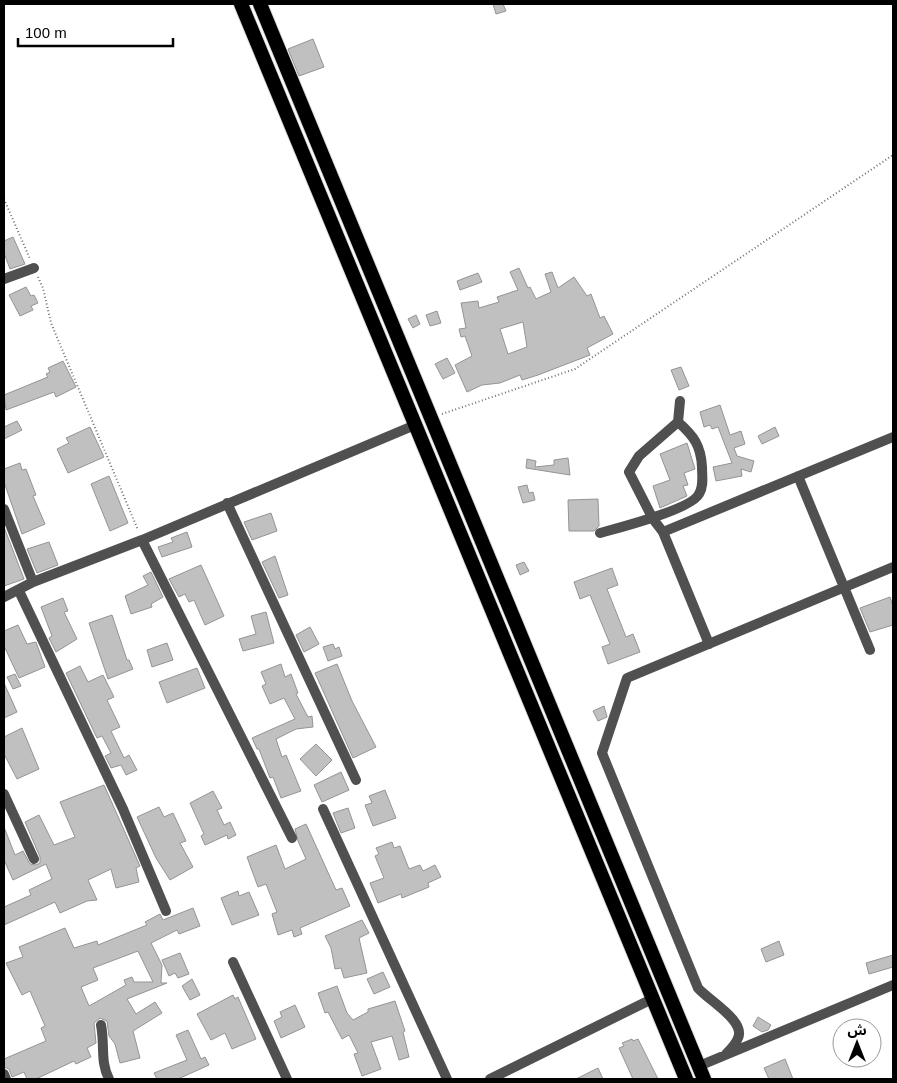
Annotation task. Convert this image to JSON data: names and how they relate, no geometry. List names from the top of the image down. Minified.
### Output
{"scale_bar":"100 m","north":"top"}
